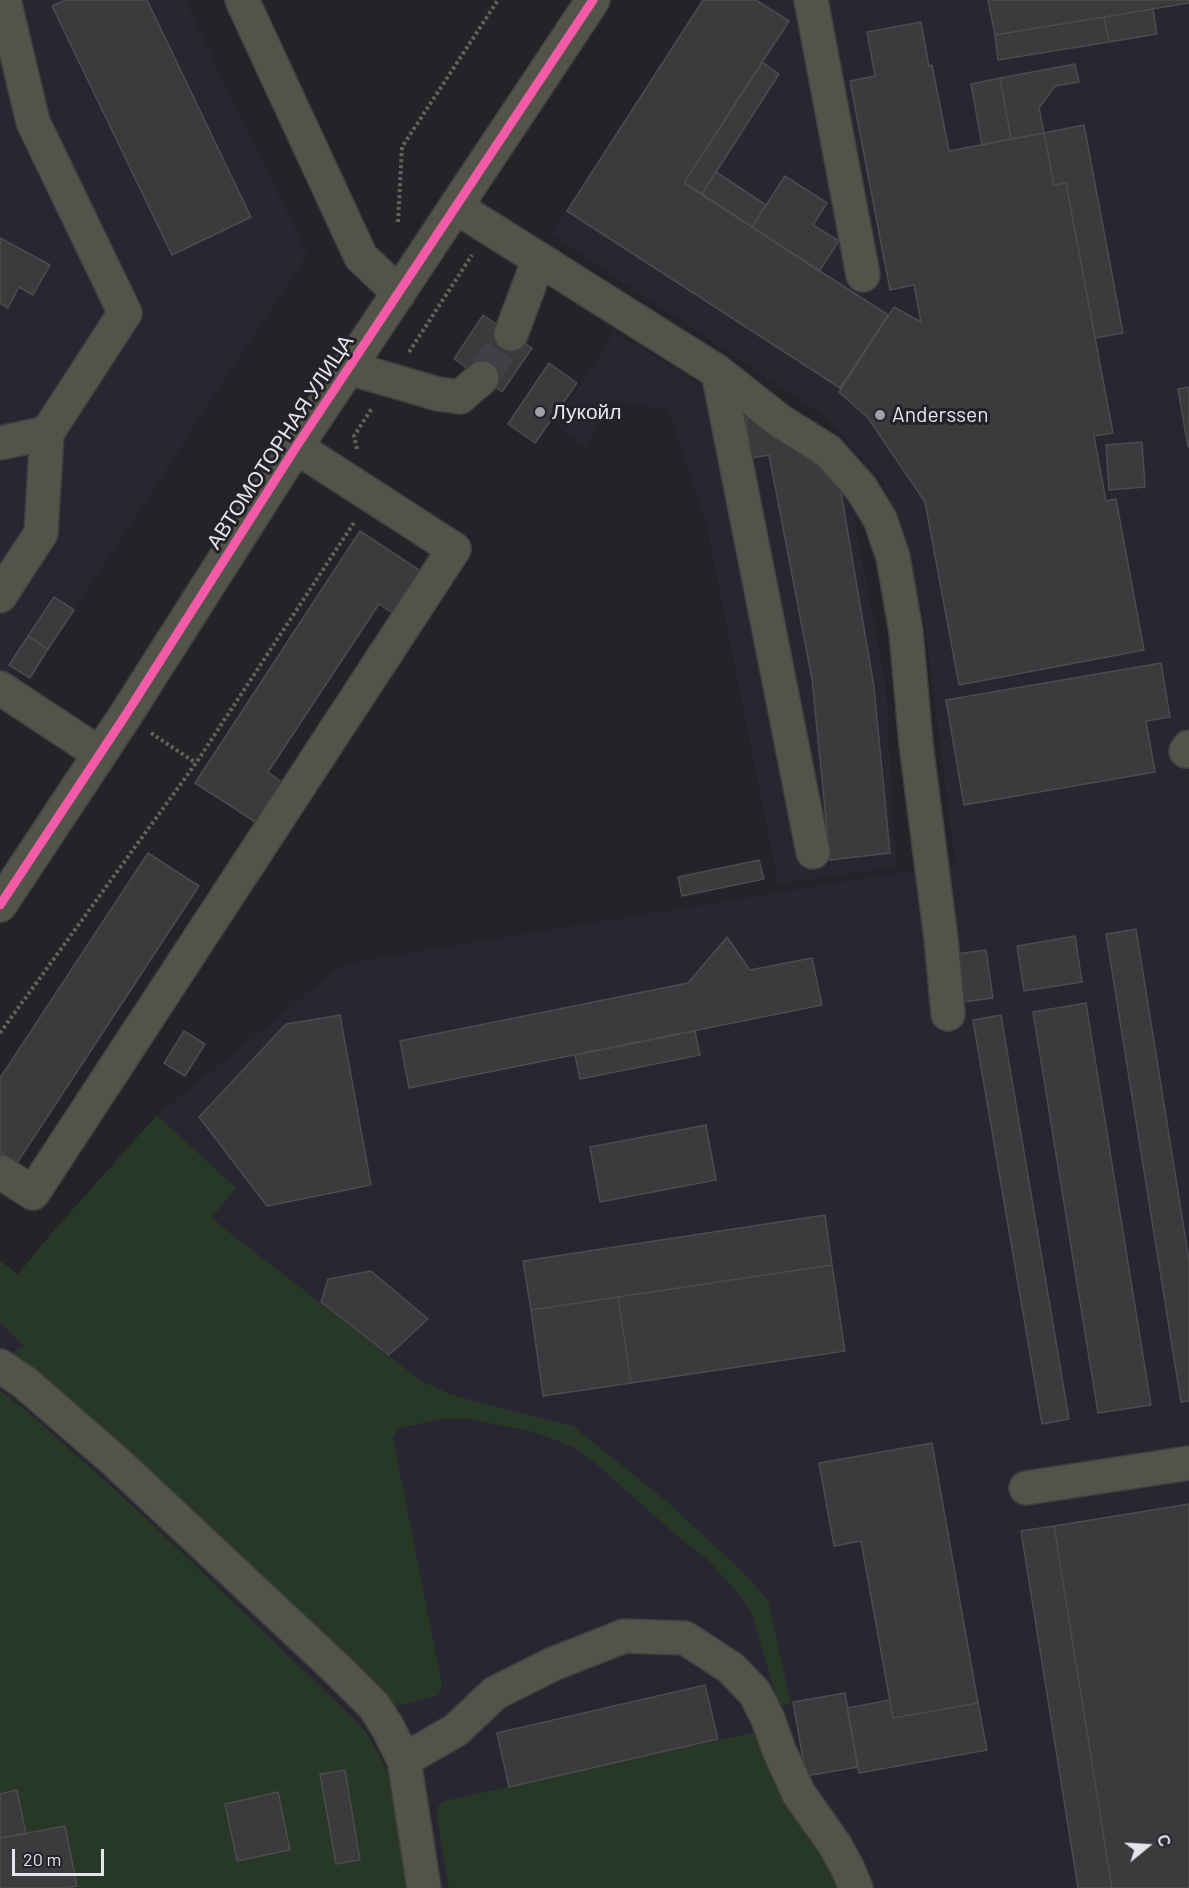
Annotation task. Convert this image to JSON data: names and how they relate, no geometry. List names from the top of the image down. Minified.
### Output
{"streets":{"street":["АВТОМОТОРНАЯ УЛИЦА"]},"places":["Лукойл","Anderssen"],"scale_bar":"20 m","north":"right"}
